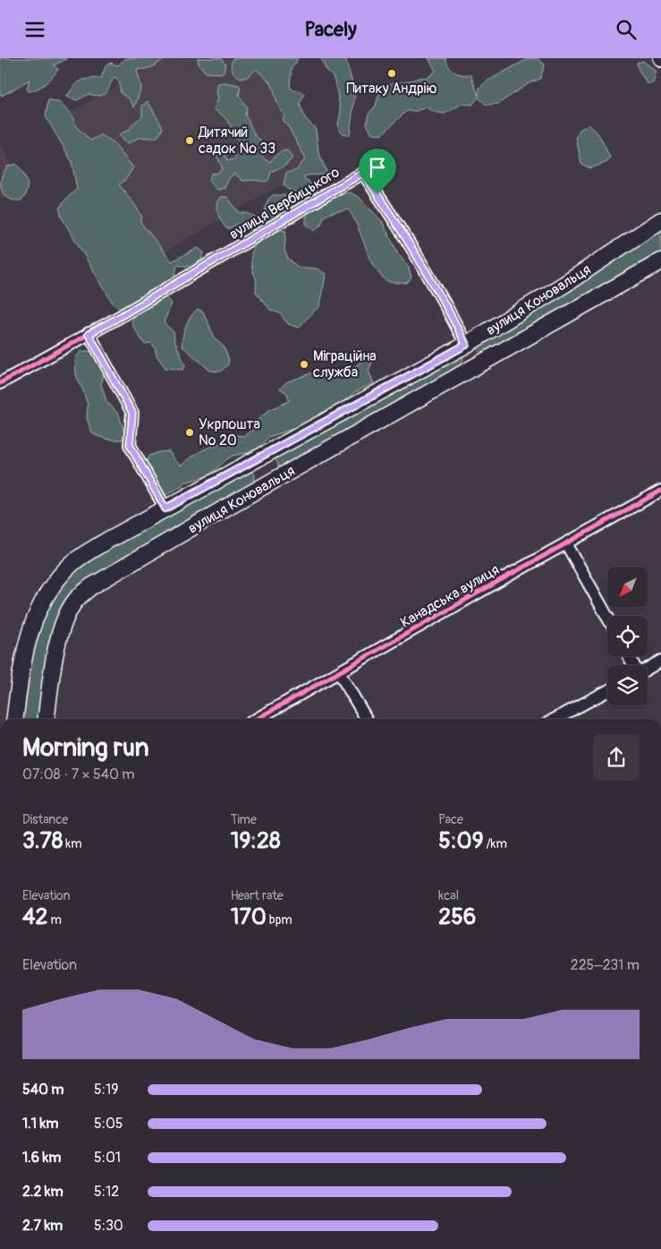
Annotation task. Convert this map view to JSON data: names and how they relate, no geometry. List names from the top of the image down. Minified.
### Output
{"streets":{"main road":["вулиця Коновальця"],"street":["вулиця Вербицького","Канадська вулиця"]},"crossings":[["вулиця Вербицького","вулиця Коновальця"]],"places":["Питаку Андрію","Дитячий садок № 33","Міграційна служба","Укрпошта № 20"],"north":"bottom left","page":{"header":"Pacely","heading":["Morning run","07:08 · 7 × 540 m"],"stats":[["Distance","3.78 km"],["Time","19:28"],["Pace","5:09 /km"],["Elevation","42 m"],["Heart rate","170 bpm"],["kcal","256"]],"chart":["Elevation","225–231 m"],"list":[{"name":"540 m","note":"5:19"},{"name":"1.1 km","note":"5:05"},{"name":"1.6 km","note":"5:01"},{"name":"2.2 km","note":"5:12"},{"name":"2.7 km","note":"5:30"}]}}
